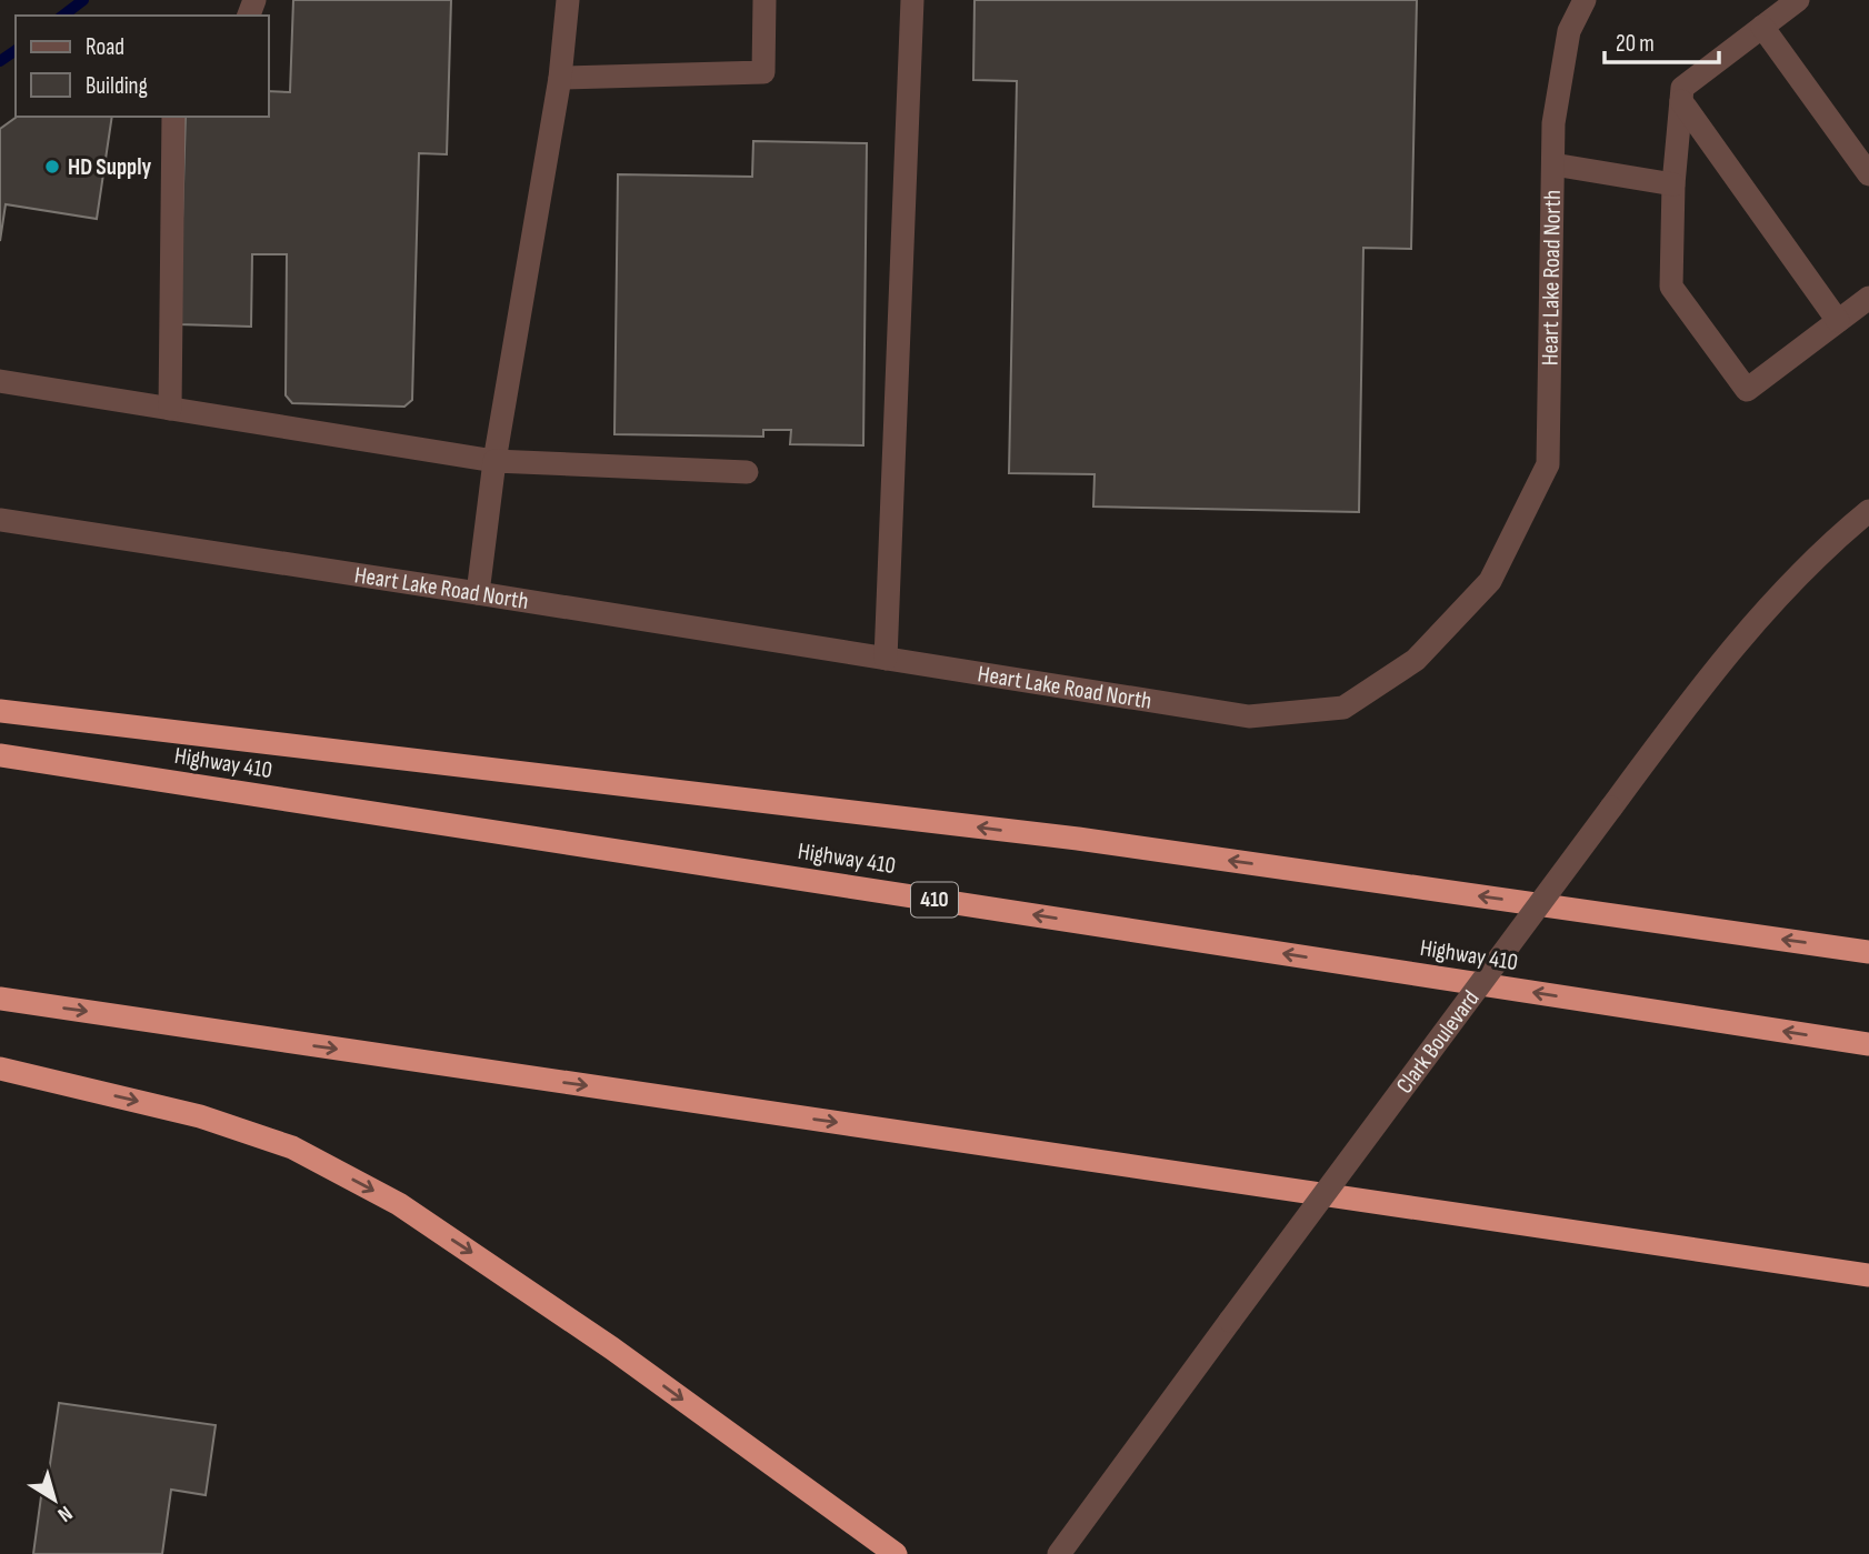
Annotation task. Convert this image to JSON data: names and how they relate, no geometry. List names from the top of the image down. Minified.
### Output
{"streets":{"highway":["Highway 410","410"],"street":["Heart Lake Road North","Clark Boulevard"]},"places":["HD Supply"],"legend":["Road","Building"],"scale_bar":"20 m","north":"bottom right"}
